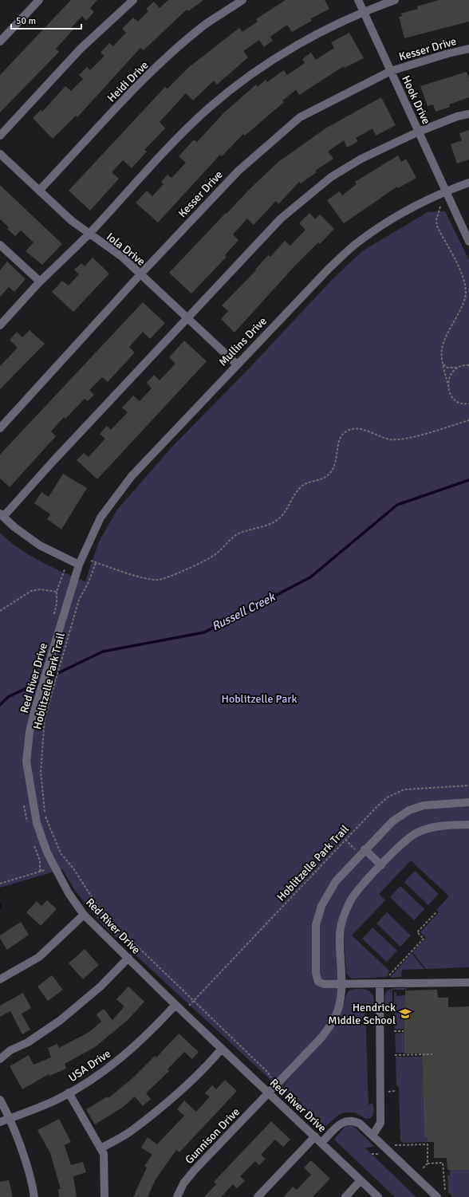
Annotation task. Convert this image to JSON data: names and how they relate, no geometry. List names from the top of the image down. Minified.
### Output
{"streets":{"street":["Kesser Drive","Heidi Drive","Hook Drive","Iola Drive","Mullins Drive","Red River Drive","USA Drive","Gunnison Drive"],"path":["Hoblitzelle Park Trail"]},"crossings":[["Kesser Drive","Hook Drive"],["Kesser Drive","Iola Drive"],["Heidi Drive","Iola Drive"],["Hook Drive","Mullins Drive"],["Iola Drive","Mullins Drive"],["Mullins Drive","Red River Drive"],["Red River Drive","USA Drive"],["Red River Drive","Gunnison Drive"]],"water":["Russell Creek"],"parks":["Hoblitzelle Park"],"places":{"school or university":["Hendrick Middle School"]},"scale_bar":"50 m"}
